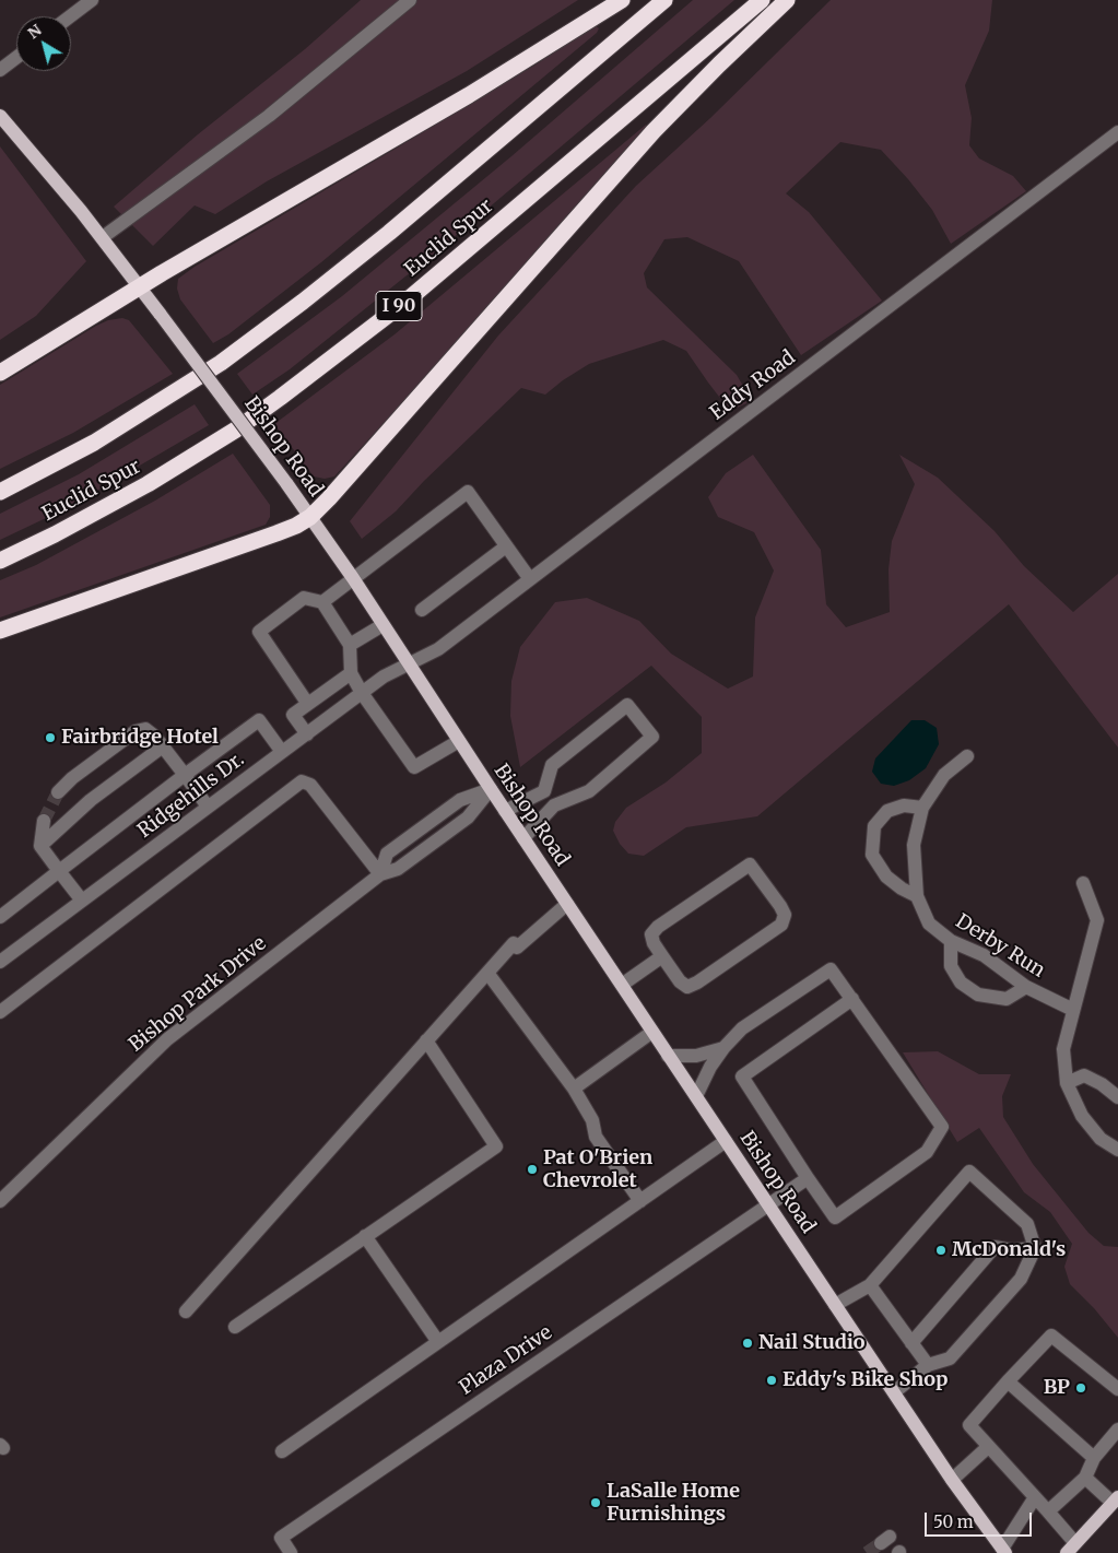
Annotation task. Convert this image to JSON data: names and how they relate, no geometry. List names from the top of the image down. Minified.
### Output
{"streets":{"highway":["Euclid Spur","I 90"],"main road":["Bishop Road"],"street":["Eddy Road","Ridgehills Dr.","Derby Run","Bishop Park Drive","Plaza Drive"]},"crossings":[["Eddy Road","Bishop Road"],["Eddy Road","Ridgehills Dr."],["Bishop Road","Ridgehills Dr."],["Bishop Road","Bishop Park Drive"],["Bishop Road","Plaza Drive"]],"places":["Fairbridge Hotel","Pat O'Brien Chevrolet","McDonald's","Nail Studio","Eddy's Bike Shop","BP","LaSalle Home Furnishings"],"scale_bar":"50 m","north":"top left"}
